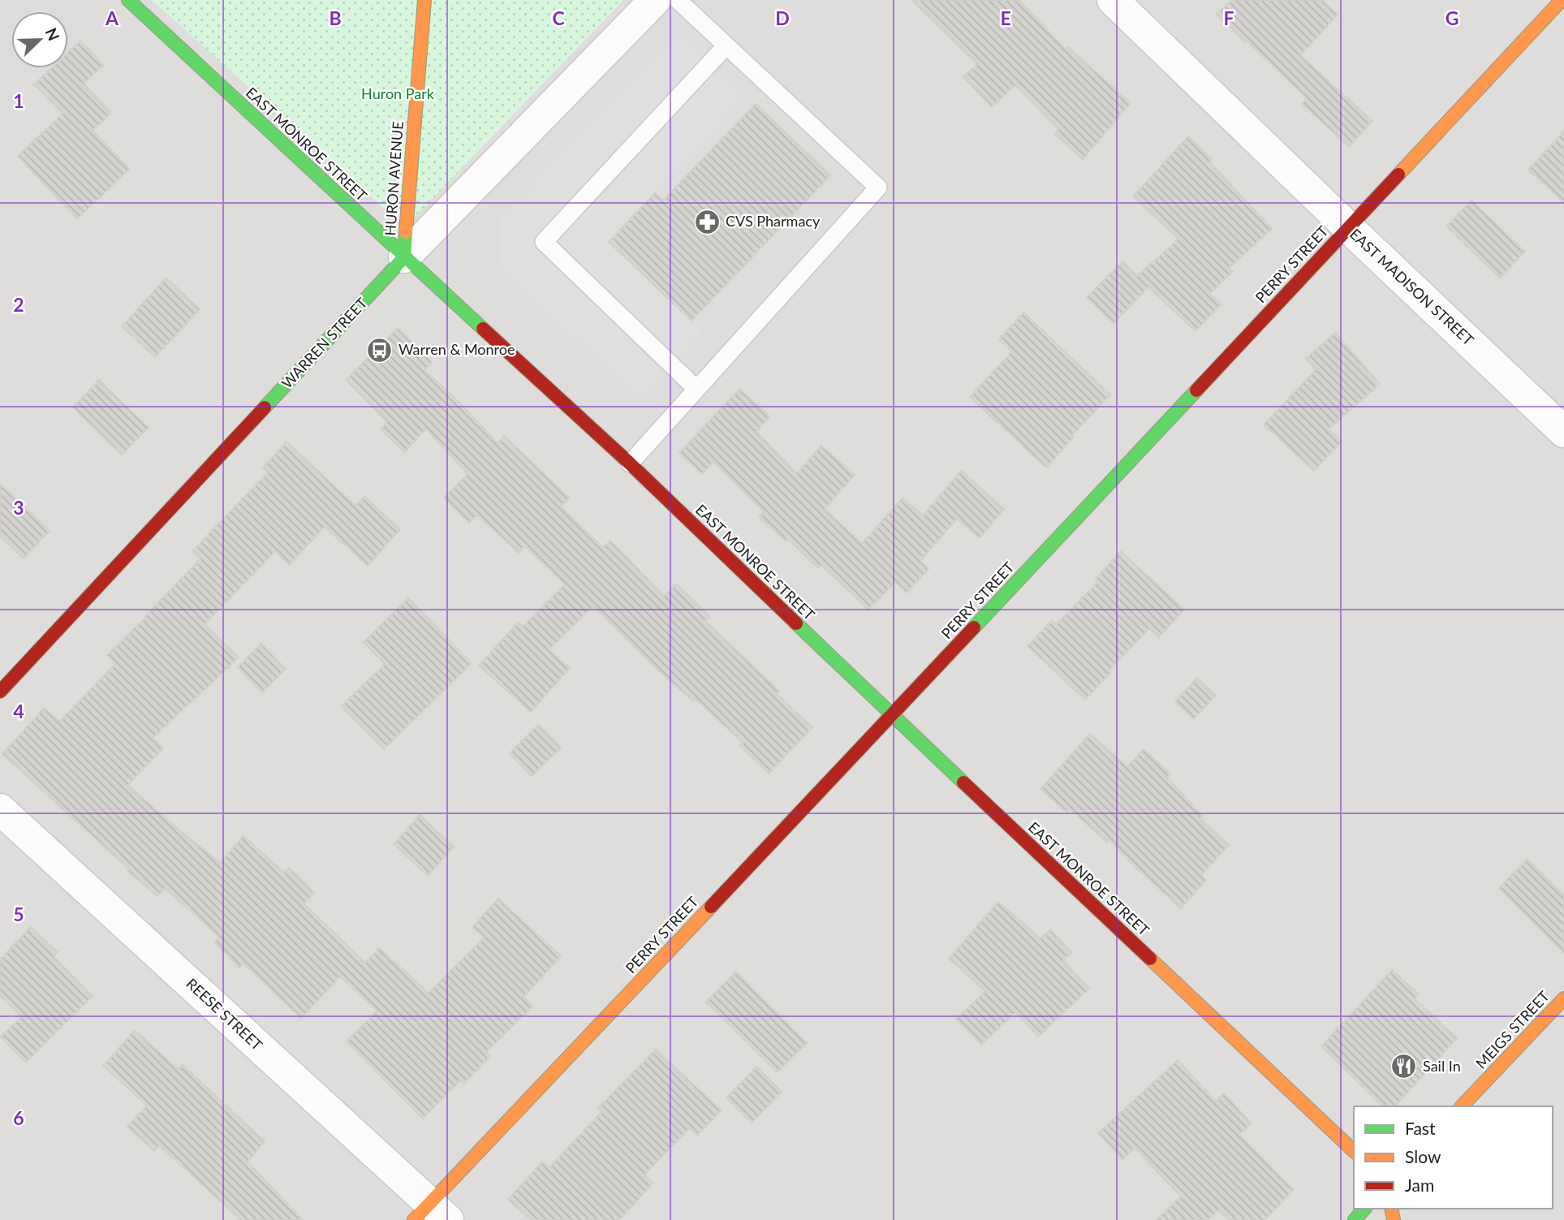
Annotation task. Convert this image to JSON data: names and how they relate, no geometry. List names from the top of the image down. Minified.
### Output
{"streets":{"main road":["EAST MONROE STREET","HURON AVENUE","PERRY STREET","WARREN STREET","MEIGS STREET"],"street":["EAST MADISON STREET","REESE STREET"]},"crossings":[["EAST MONROE STREET","HURON AVENUE"],["EAST MONROE STREET","PERRY STREET"],["EAST MONROE STREET","WARREN STREET"],["HURON AVENUE","WARREN STREET"],["PERRY STREET","EAST MADISON STREET"],["PERRY STREET","REESE STREET"]],"parks":["Huron Park"],"places":{"pharmacy":["CVS Pharmacy"],"bus stop":["Warren & Monroe"],"restaurant":["Sail In"]},"legend":["Fast","Slow","Jam"],"north":"top right","grid":{"columns":["A","B","C","D","E","F","G"],"rows":["1","2","3","4","5","6"]}}
